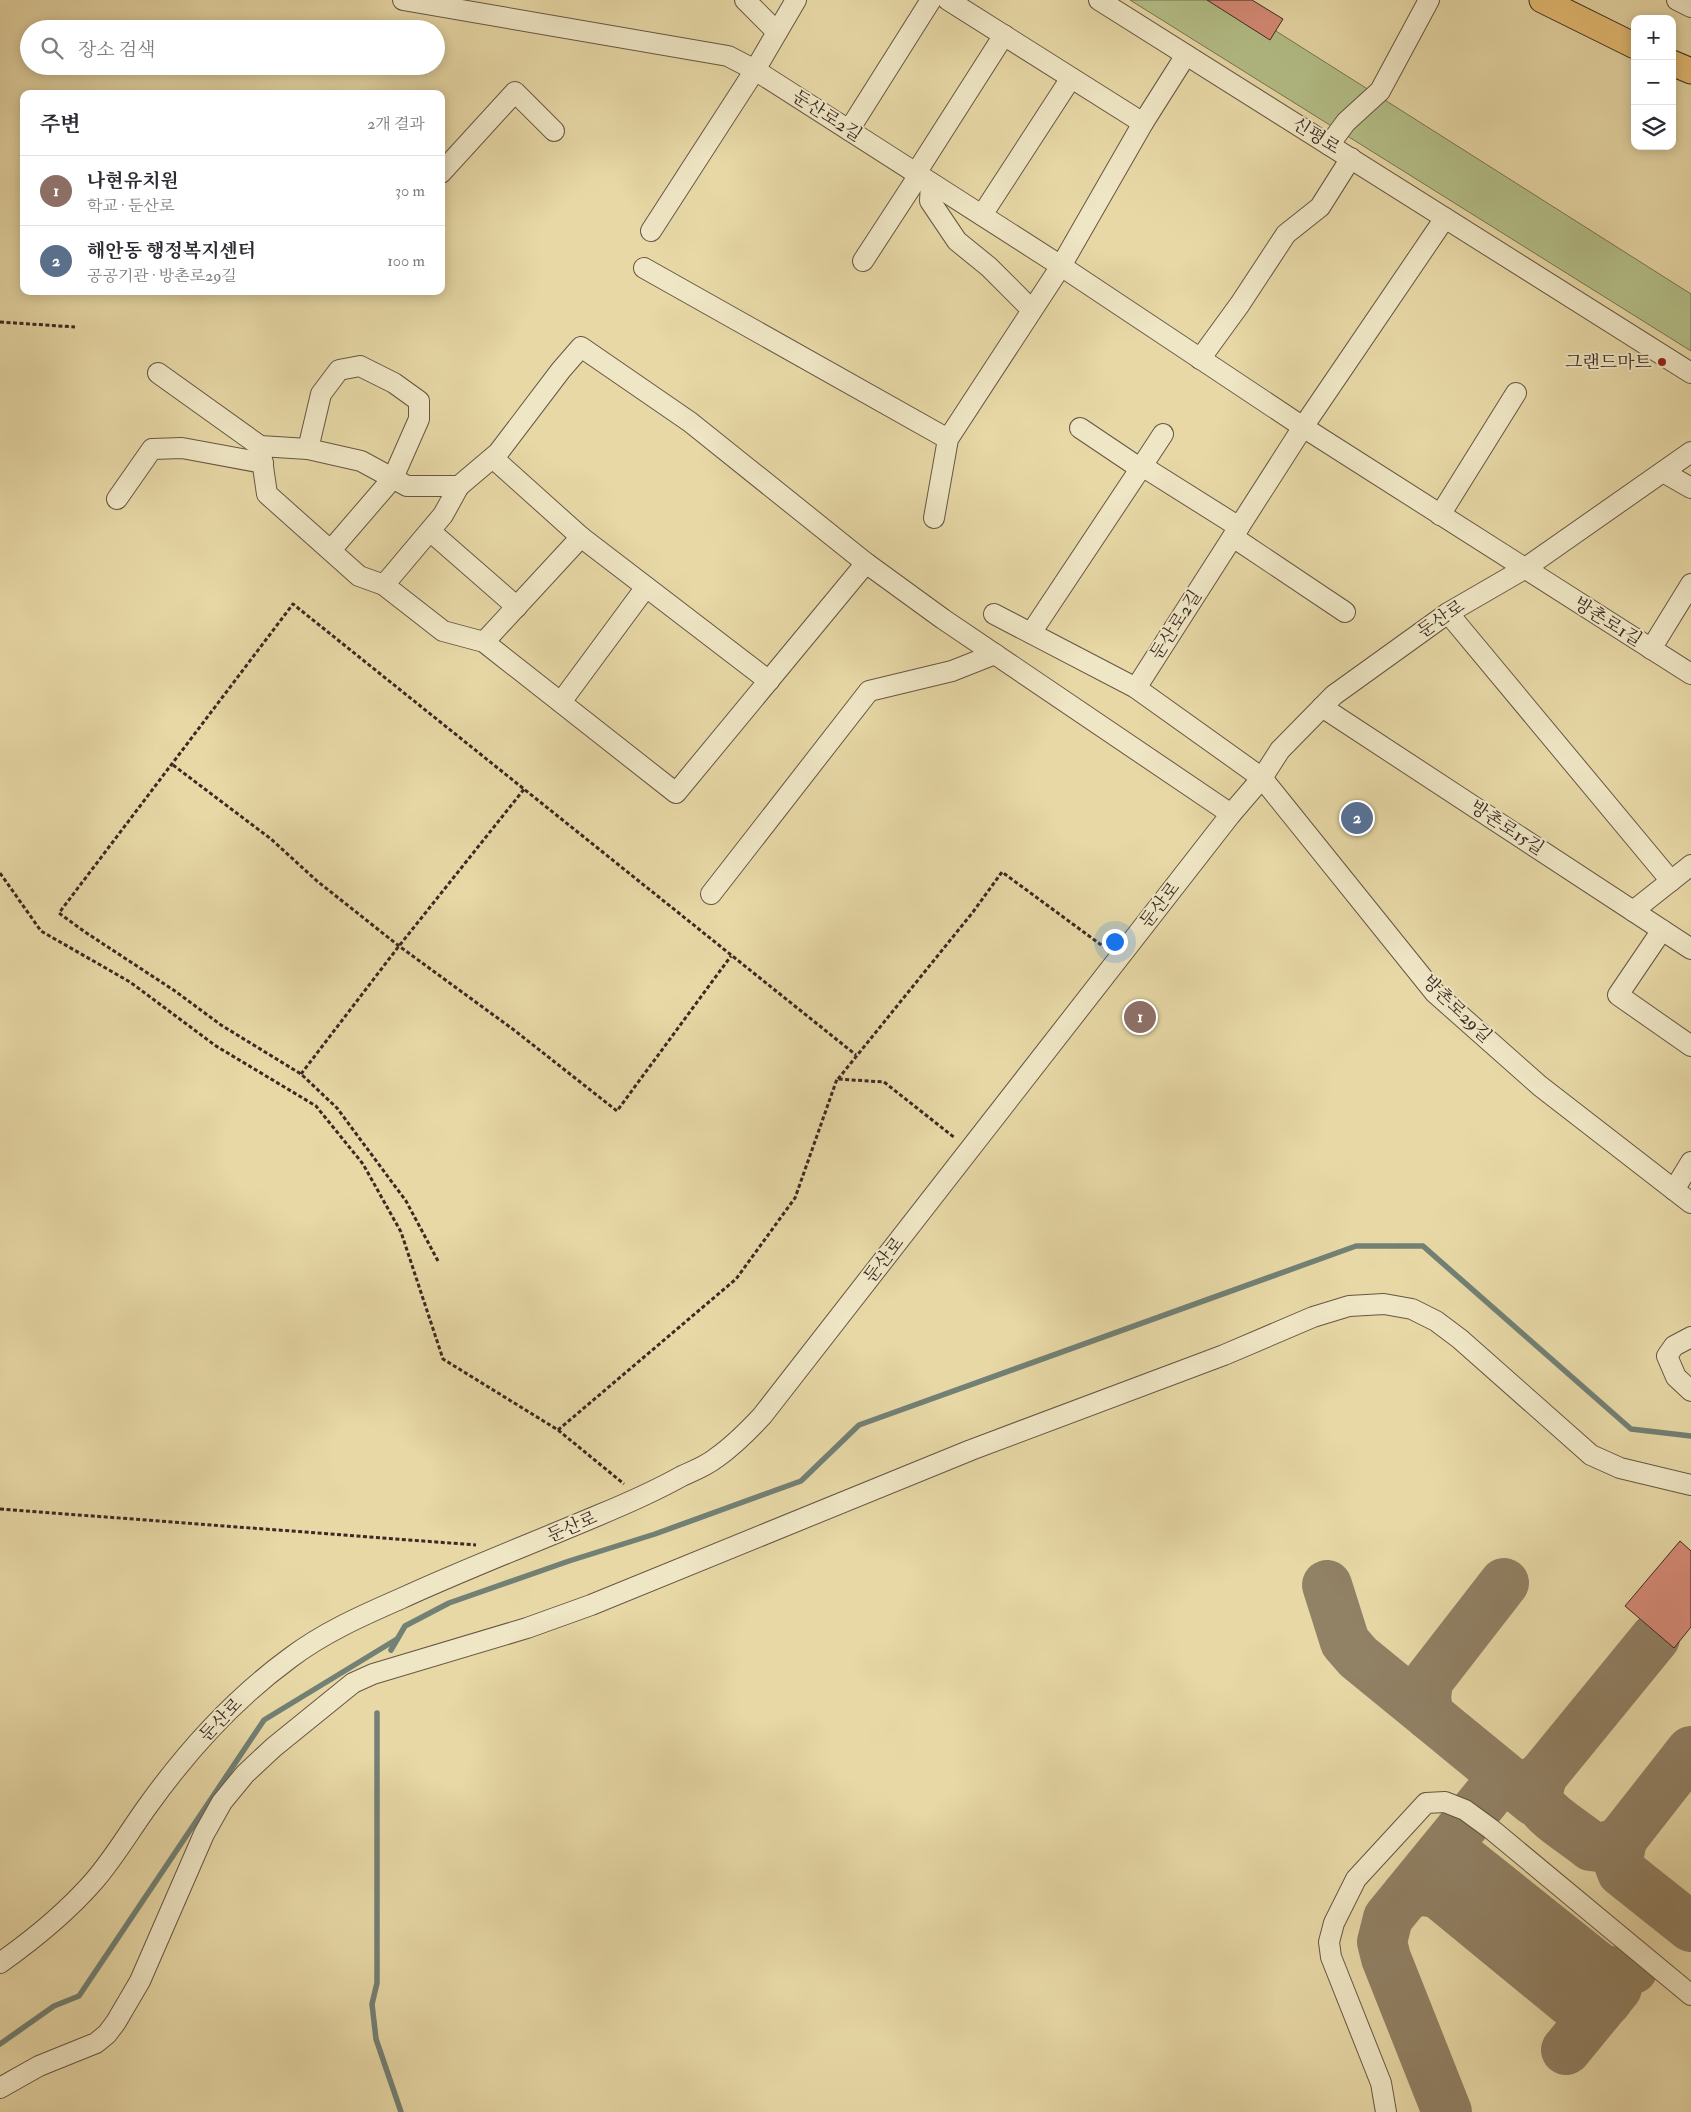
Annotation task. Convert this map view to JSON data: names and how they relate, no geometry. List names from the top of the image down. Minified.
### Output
{"streets":{"street":["둔산로2길","신평로","둔산로","방촌로1길","방촌로15길","방촌로29길"]},"crossings":[["둔산로2길","신평로"],["둔산로2길","둔산로"],["둔산로2길","방촌로1길"],["둔산로2길","방촌로29길"],["둔산로","방촌로1길"],["둔산로","방촌로15길"],["둔산로","방촌로29길"]],"places":["그랜드마트"],"page":{"map_buttons":["+","−"],"search":"장소 검색","heading":["주변","2개 결과"],"list":[{"mark":"1","name":"나현유치원","note":"학교 · 둔산로","value":"30 m"},{"mark":"2","name":"해안동 행정복지센터","note":"공공기관 · 방촌로29길","value":"100 m"}],"pins":["2","1"]}}
